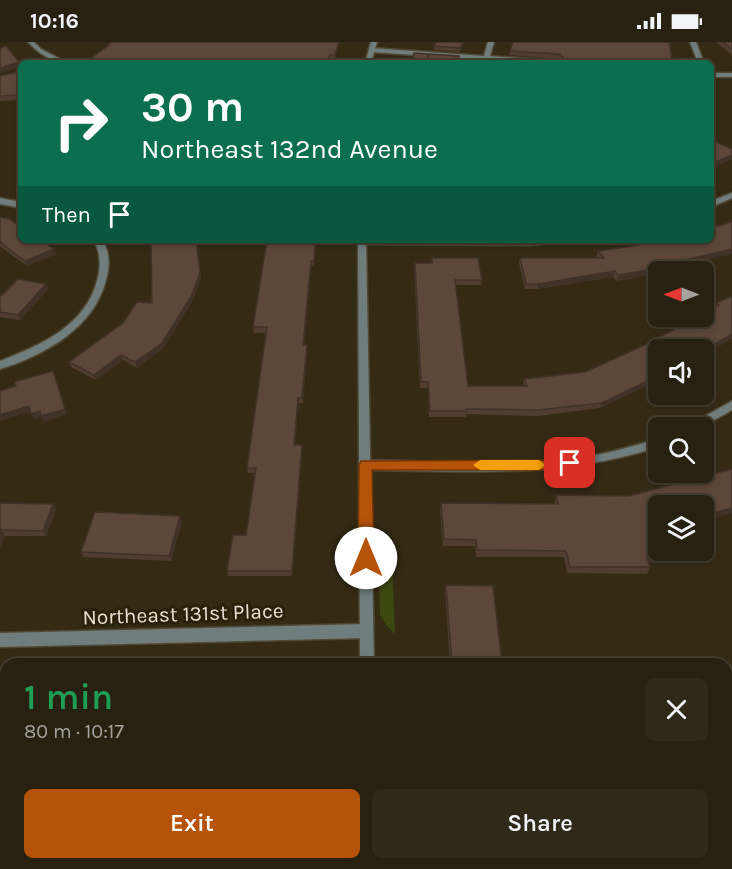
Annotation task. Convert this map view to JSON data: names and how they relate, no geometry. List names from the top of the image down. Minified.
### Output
{"streets":{"street":["Northeast 131st Place"]},"north":"left","page":{"status":"10:16","turn":["30 m","Northeast 132nd Avenue"],"then":"Then","heading":["1 min","80 m · 10:17"],"buttons":["Exit","Share"]}}
